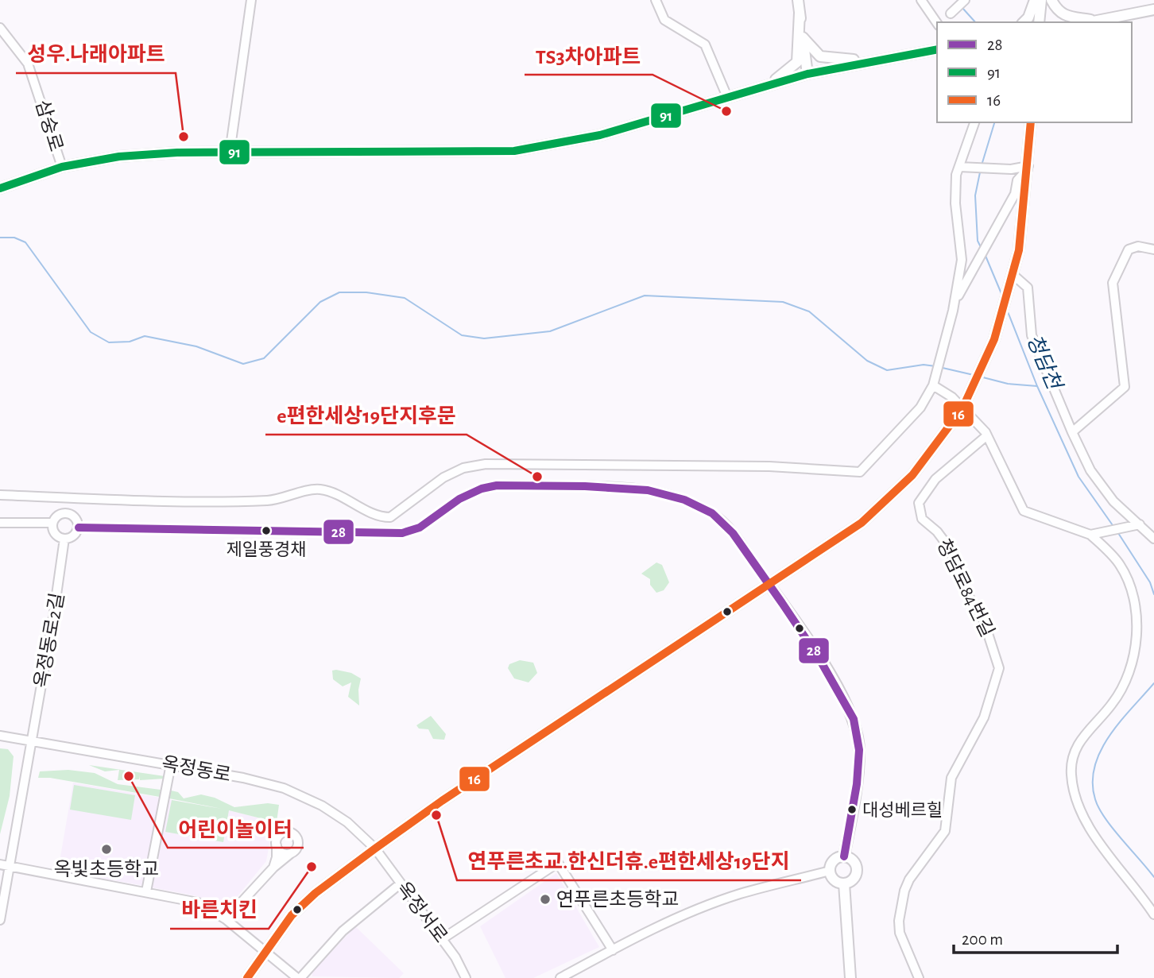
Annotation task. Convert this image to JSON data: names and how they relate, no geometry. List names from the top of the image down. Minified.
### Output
{"streets":{"street":["삼숭로","청담로84번길","옥정동로2길","옥정동로","옥정서로"]},"crossings":[["옥정동로2길","옥정동로"],["옥정동로","옥정서로"]],"water":["청담천"],"places":["TS3차아파트","성우.나래아파트","e편한세상19단지후문","제일풍경채","어린이놀이터","대성베르힐","연푸른초교.한신더휴.e편한세상19단지","옥빛초등학교","바른치킨","연푸른초등학교"],"lines":["transit line 91","transit line 16","transit line 28"],"legend":["28","91","16"],"scale_bar":"200 m"}
